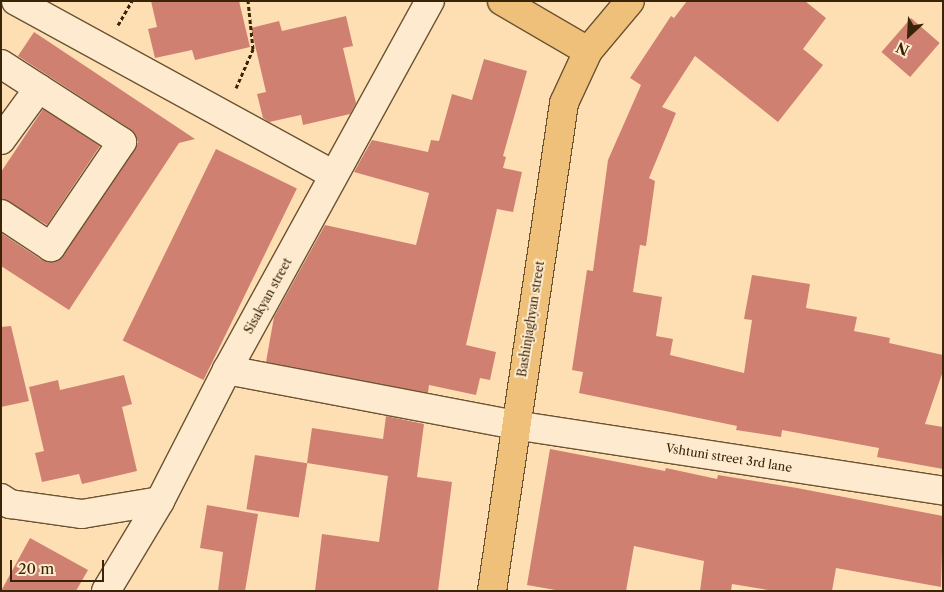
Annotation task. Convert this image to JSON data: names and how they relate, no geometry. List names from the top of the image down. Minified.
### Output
{"streets":{"main road":["Bashinjaghyan street"],"street":["Sisakyan street","Vshtuni street 3rd lane"]},"crossings":[["Sisakyan street","Vshtuni street 3rd lane"],["Bashinjaghyan street","Vshtuni street 3rd lane"]],"scale_bar":"20 m","north":"bottom left"}
